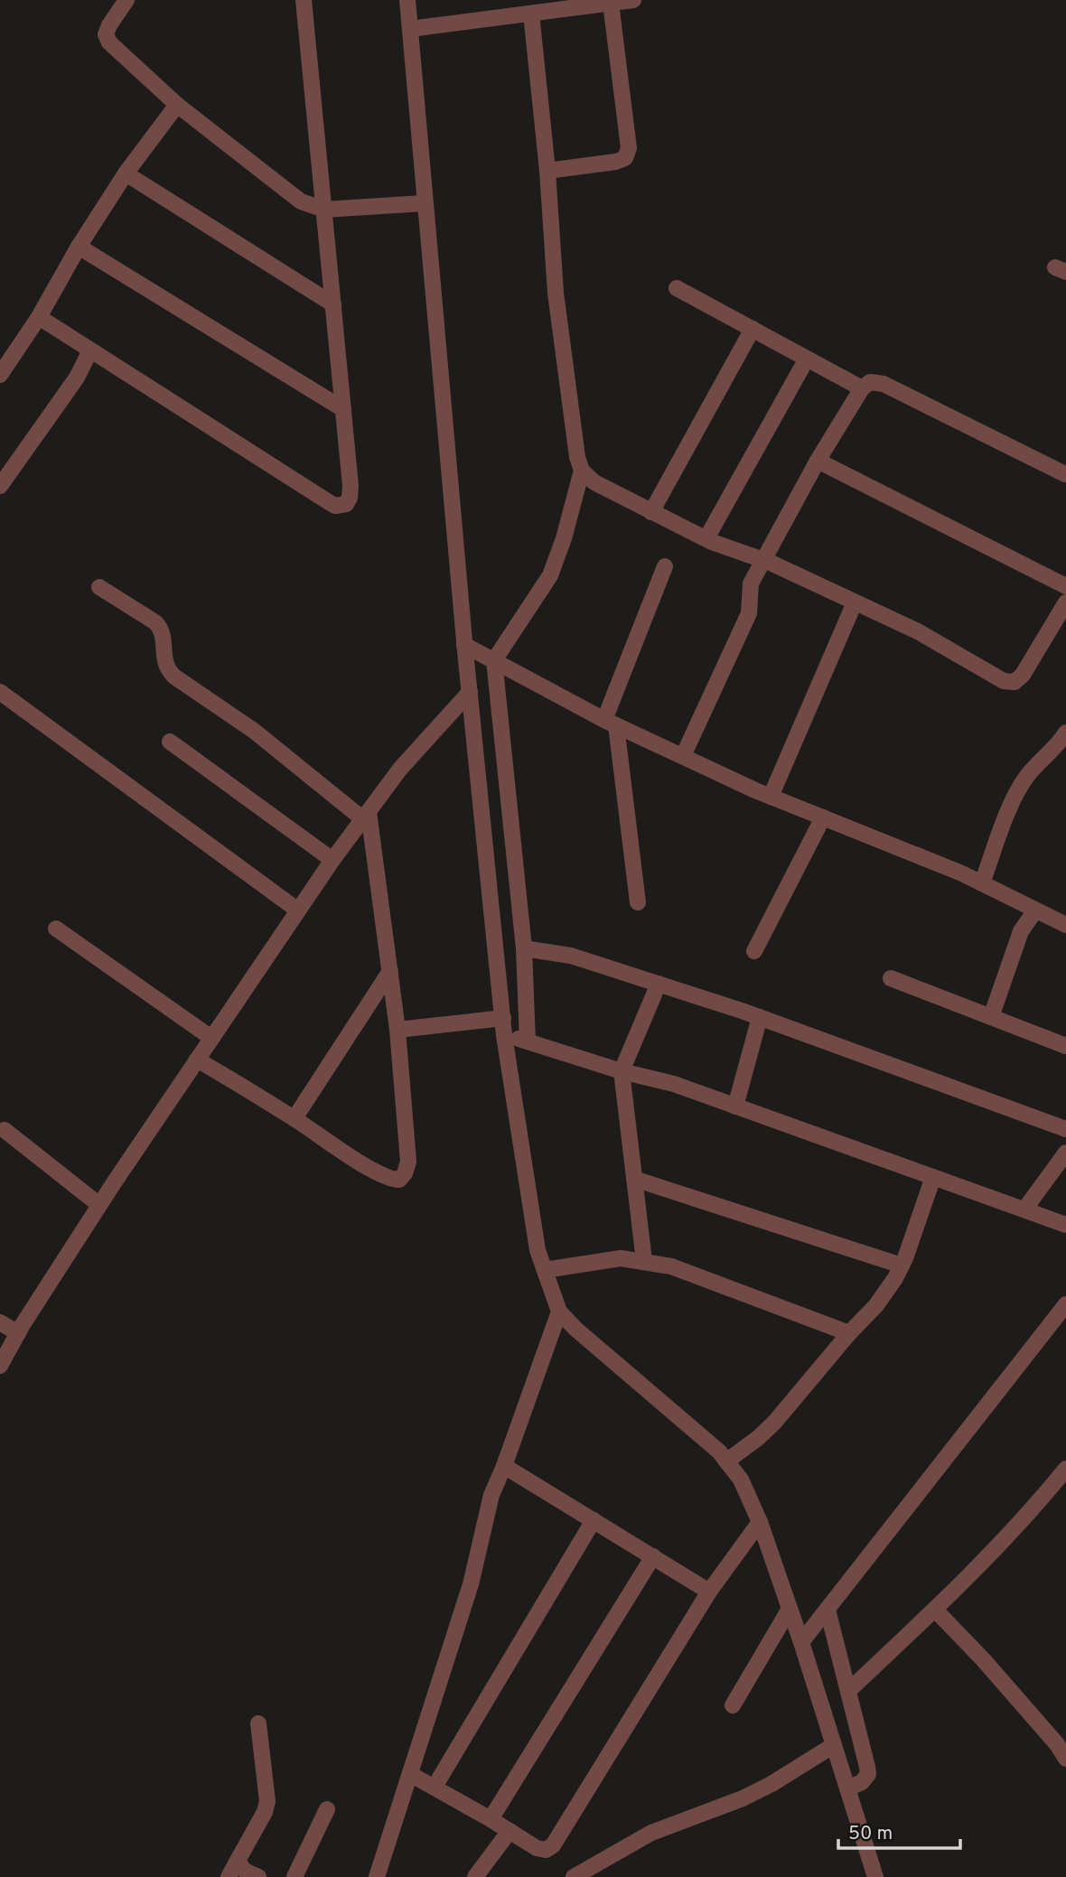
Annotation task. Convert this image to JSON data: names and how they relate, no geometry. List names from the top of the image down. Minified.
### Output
{"scale_bar":"50 m"}
